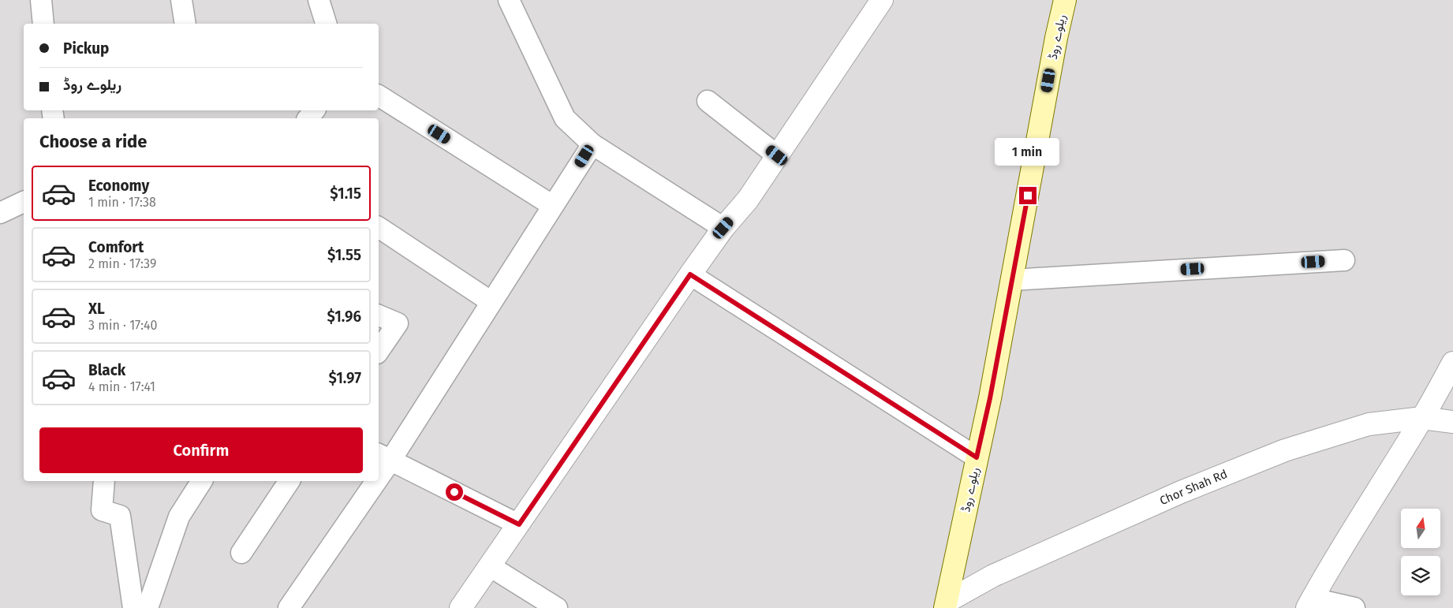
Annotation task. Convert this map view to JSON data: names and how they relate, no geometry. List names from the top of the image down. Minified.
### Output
{"streets":{"main road":["ریلوے روڈ"],"street":["Chor Shah Rd"]},"crossings":[["ریلوے روڈ","Chor Shah Rd"]],"north":"top","page":{"banner":["Pickup","ریلوے روڈ"],"heading":"Choose a ride","bubble":"1 min","list":[{"name":"Economy","note":"1 min · 17:38","value":"$1.15"},{"name":"Comfort","note":"2 min · 17:39","value":"$1.55"},{"name":"XL","note":"3 min · 17:40","value":"$1.96"},{"name":"Black","note":"4 min · 17:41","value":"$1.97"}],"buttons":"Confirm"}}
